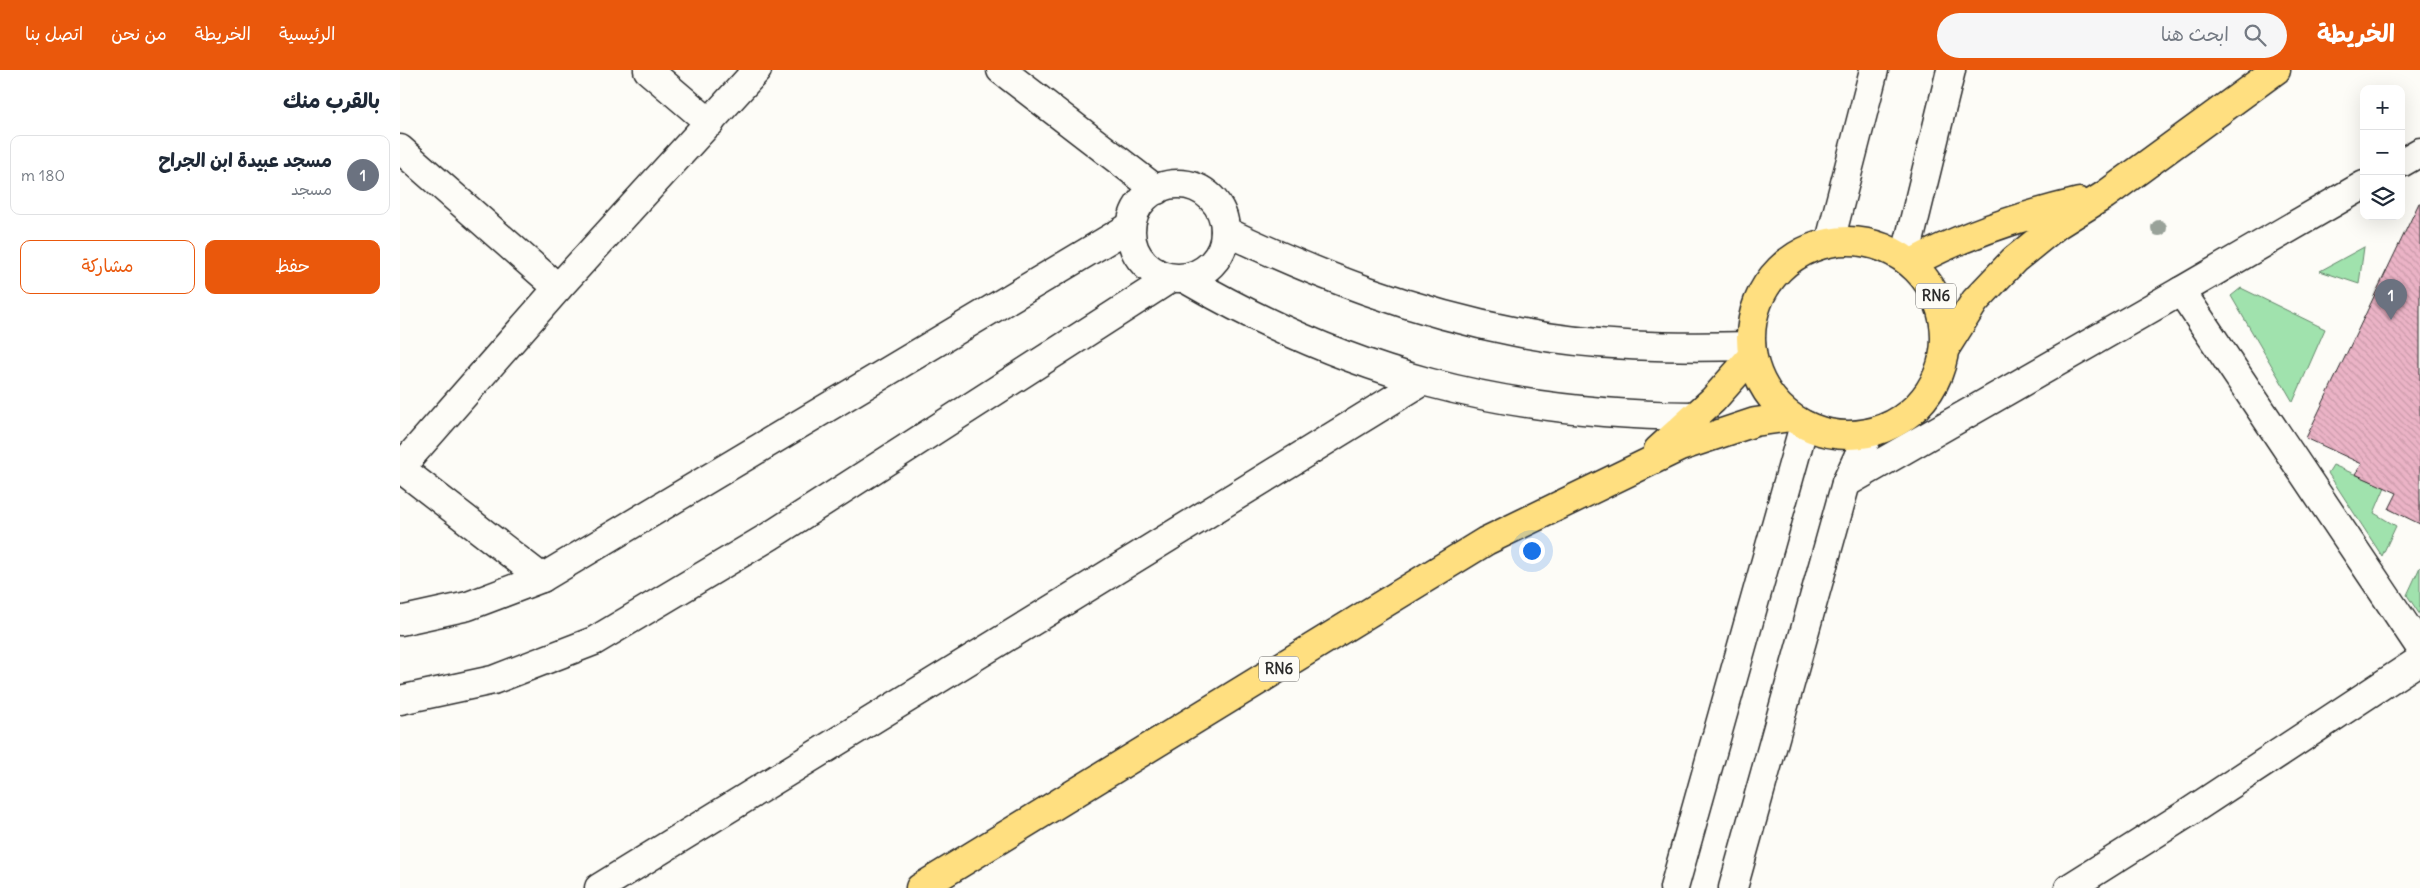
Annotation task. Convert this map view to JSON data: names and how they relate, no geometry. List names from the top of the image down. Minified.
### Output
{"streets":{"main road":["RN6"]},"page":{"header":"الخريطة","search":"ابحث هنا","nav":["الرئيسية","الخريطة","من نحن","اتصل بنا"],"heading":"بالقرب منك","map_buttons":["+","−"],"list":[{"mark":"1","name":"مسجد عبيدة ابن الجراح","note":"مسجد","value":"180 m"}],"buttons":["حفظ","مشاركة"],"pins":"1"}}
